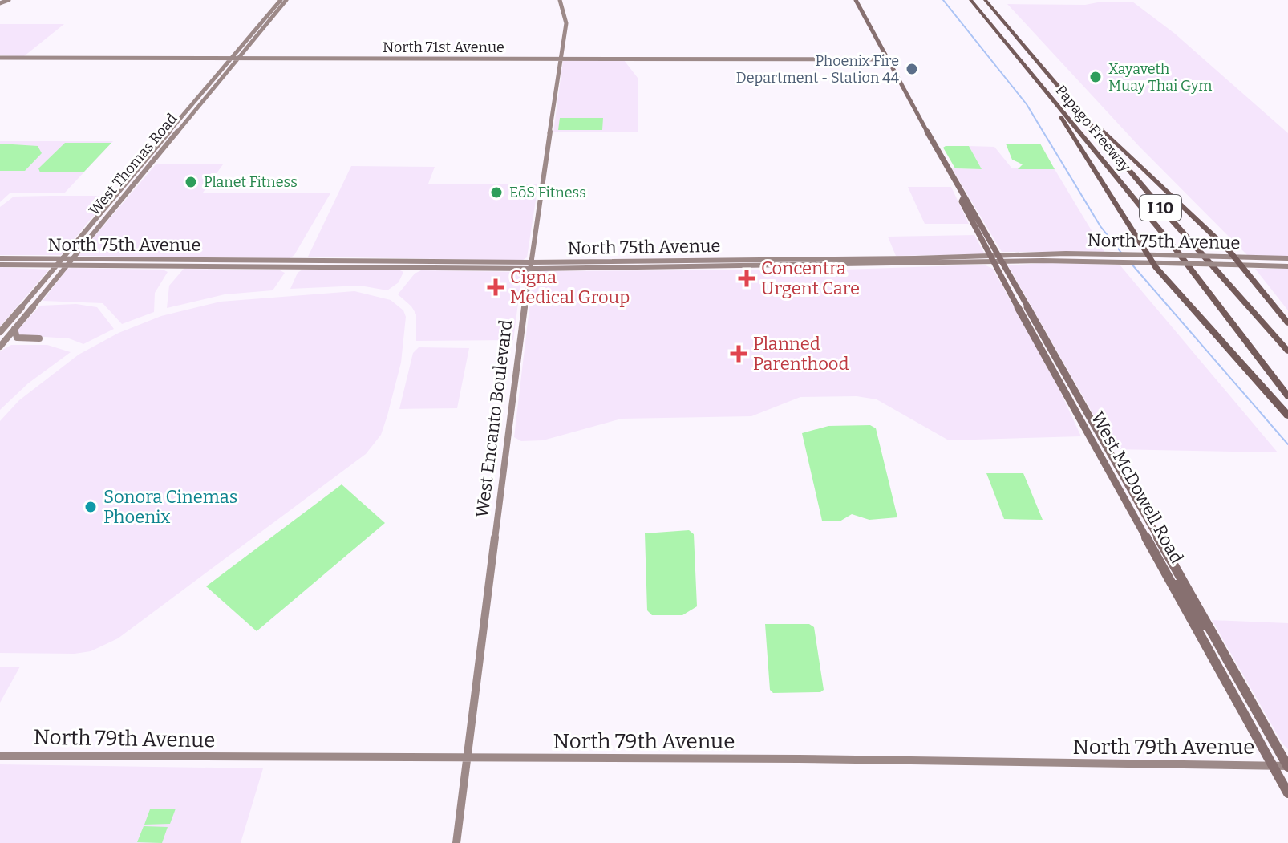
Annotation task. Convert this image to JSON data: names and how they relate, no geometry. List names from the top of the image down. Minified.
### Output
{"streets":{"highway":["Papago Freeway","I 10"],"main road":["North 71st Avenue","West Thomas Road","North 75th Avenue","West Encanto Boulevard","West McDowell Road","North 79th Avenue"]},"crossings":[["North 71st Avenue","West Thomas Road"],["North 71st Avenue","West Encanto Boulevard"],["North 71st Avenue","West McDowell Road"],["West Thomas Road","North 75th Avenue"],["North 75th Avenue","West Encanto Boulevard"],["North 75th Avenue","West McDowell Road"],["West Encanto Boulevard","North 79th Avenue"],["West McDowell Road","North 79th Avenue"]],"places":{"other":["Phoenix Fire Department - Station 44","Xayaveth Muay Thai Gym","Planet Fitness","EōS Fitness","Sonora Cinemas Phoenix"],"health":["Concentra Urgent Care","Cigna Medical Group","Planned Parenthood"]}}
